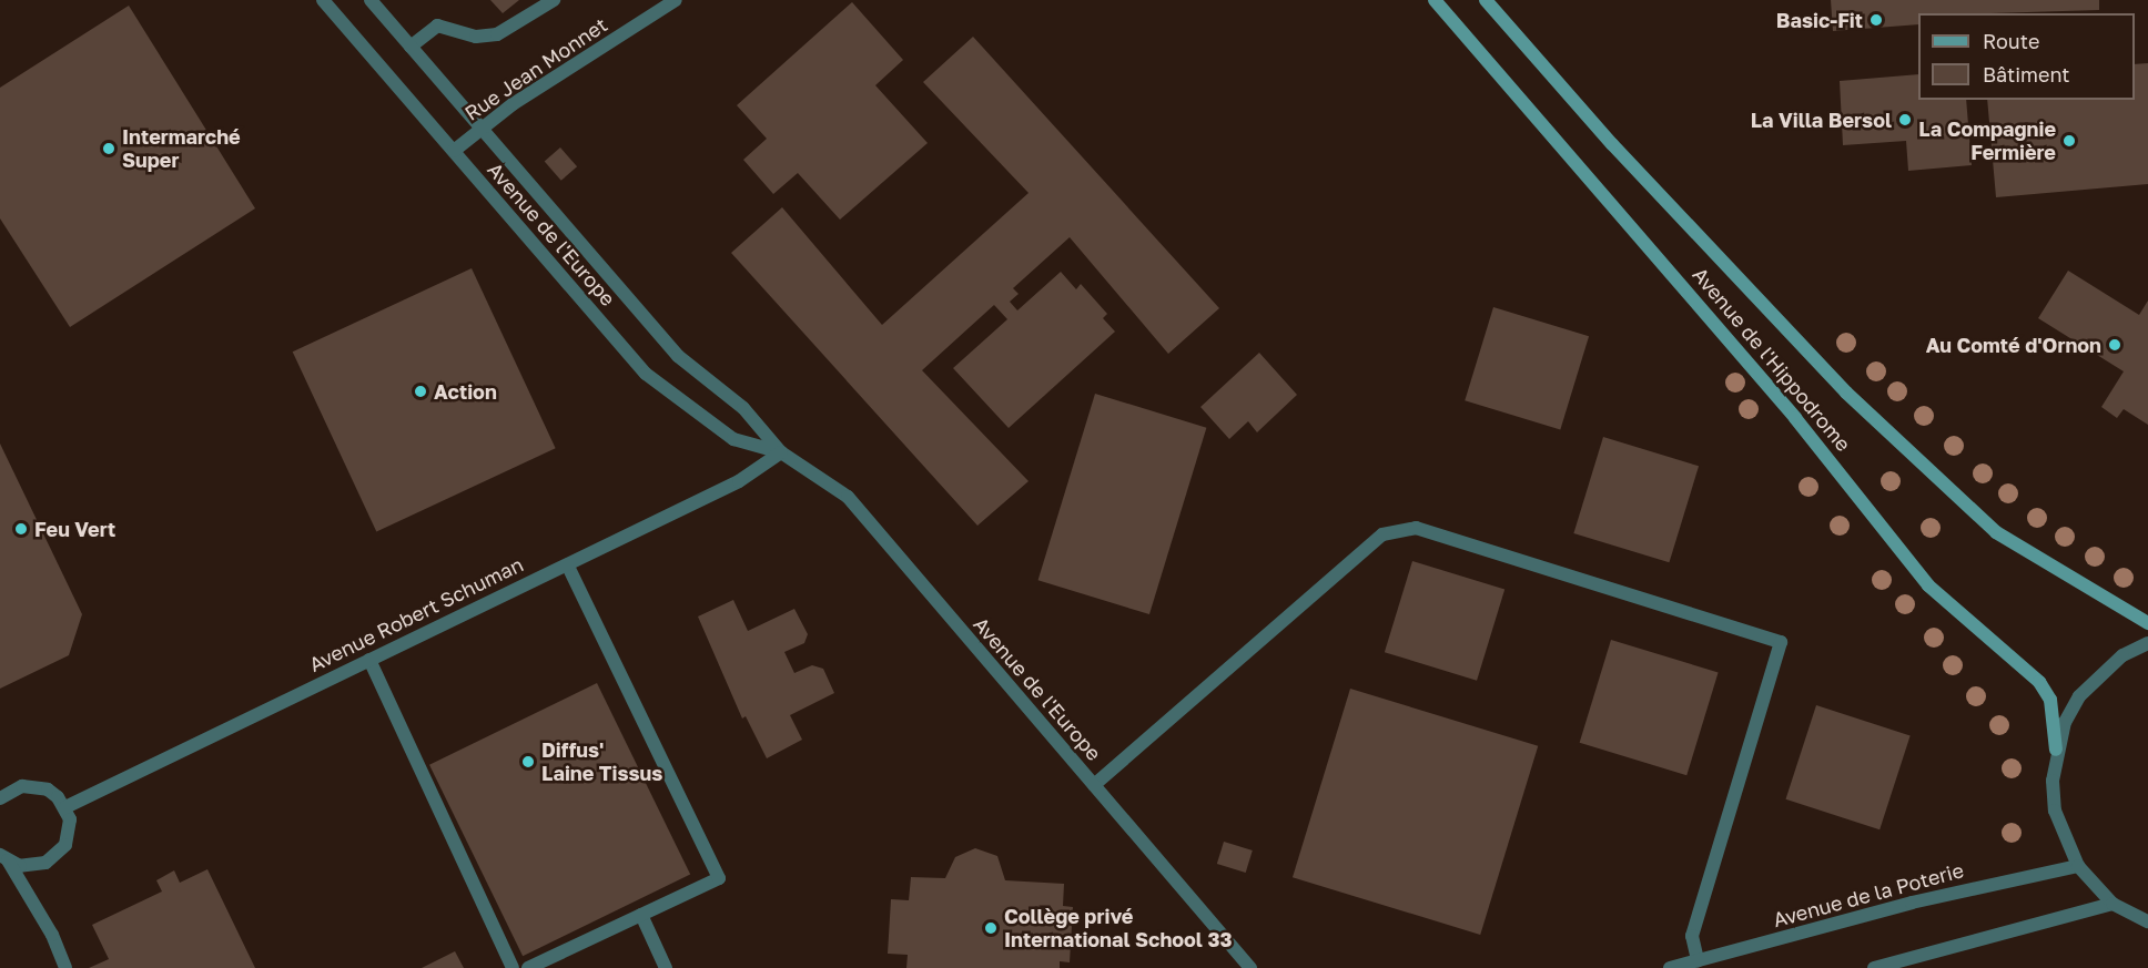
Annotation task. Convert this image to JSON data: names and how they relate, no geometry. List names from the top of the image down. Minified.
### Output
{"streets":{"main road":["Avenue de l'Hippodrome"],"street":["Rue Jean Monnet","Avenue de l'Europe","Avenue Robert Schuman","Avenue de la Poterie"]},"crossings":[["Rue Jean Monnet","Avenue de l'Europe"],["Avenue de l'Europe","Avenue Robert Schuman"]],"places":["Basic-Fit","La Villa Bersol","La Compagnie Fermière","Intermarché Super","Au Comté d'Ornon","Action","Feu Vert","Diffus' Laine Tissus","Collège privé International School 33"],"legend":["Route","Bâtiment"]}
